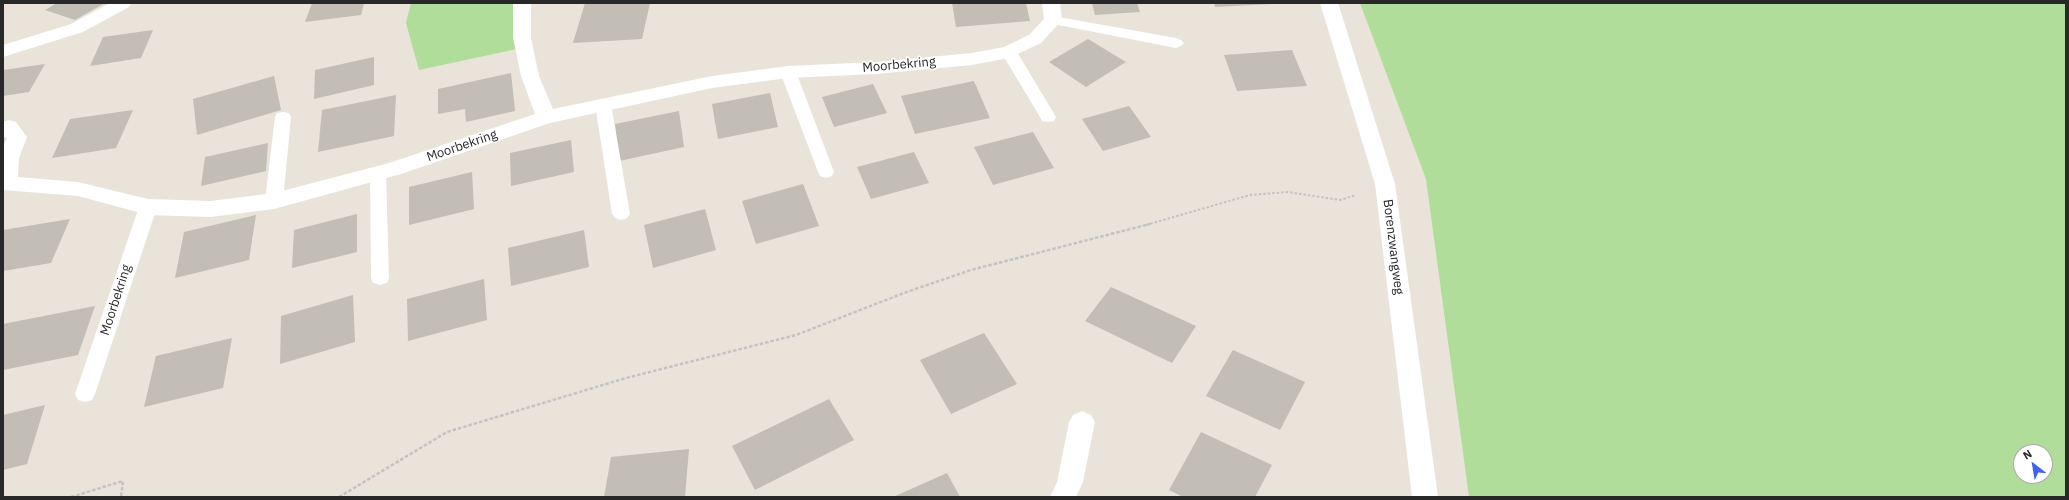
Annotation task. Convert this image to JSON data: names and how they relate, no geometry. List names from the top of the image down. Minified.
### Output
{"streets":{"street":["Moorbekring","Borenzwangweg"]},"north":"top left"}
